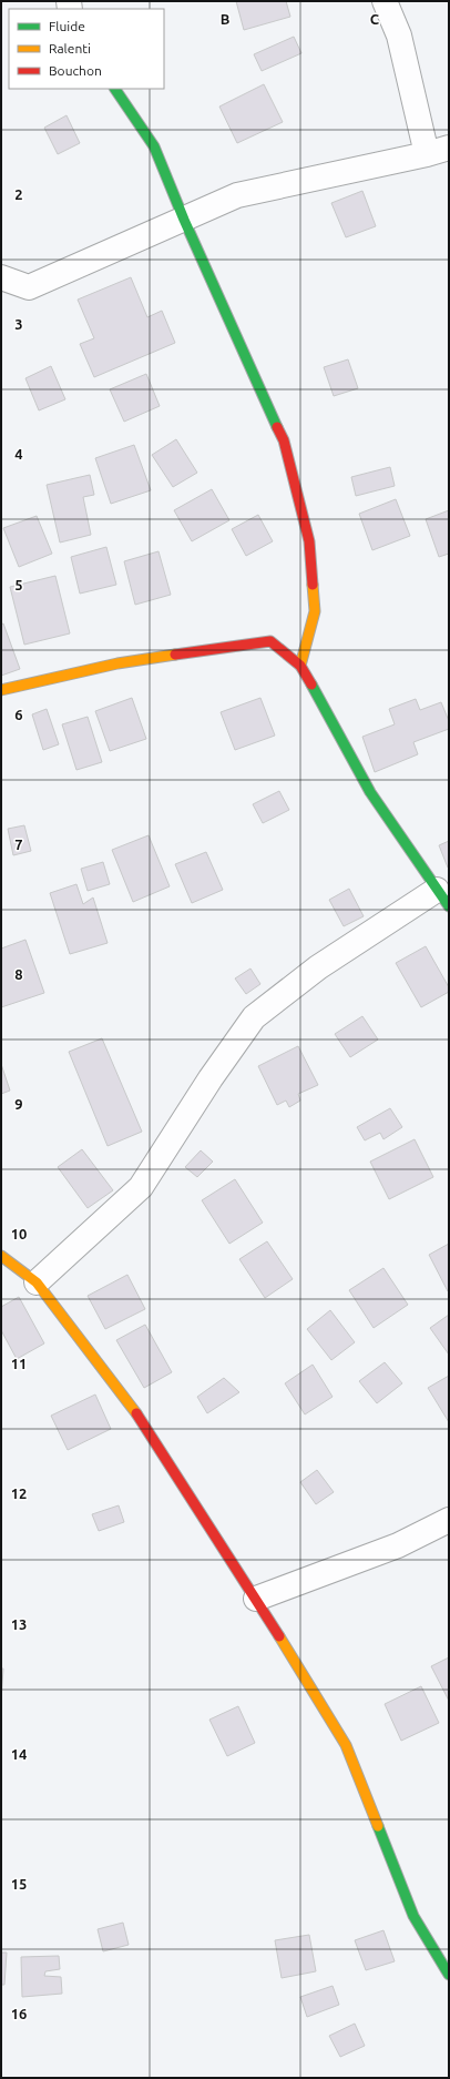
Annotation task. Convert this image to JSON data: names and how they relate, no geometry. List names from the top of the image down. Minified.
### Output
{"legend":["Fluide","Ralenti","Bouchon"],"grid":{"columns":["B","C"],"rows":["2","3","4","5","6","7","8","9","10","11","12","13","14","15","16"]}}
